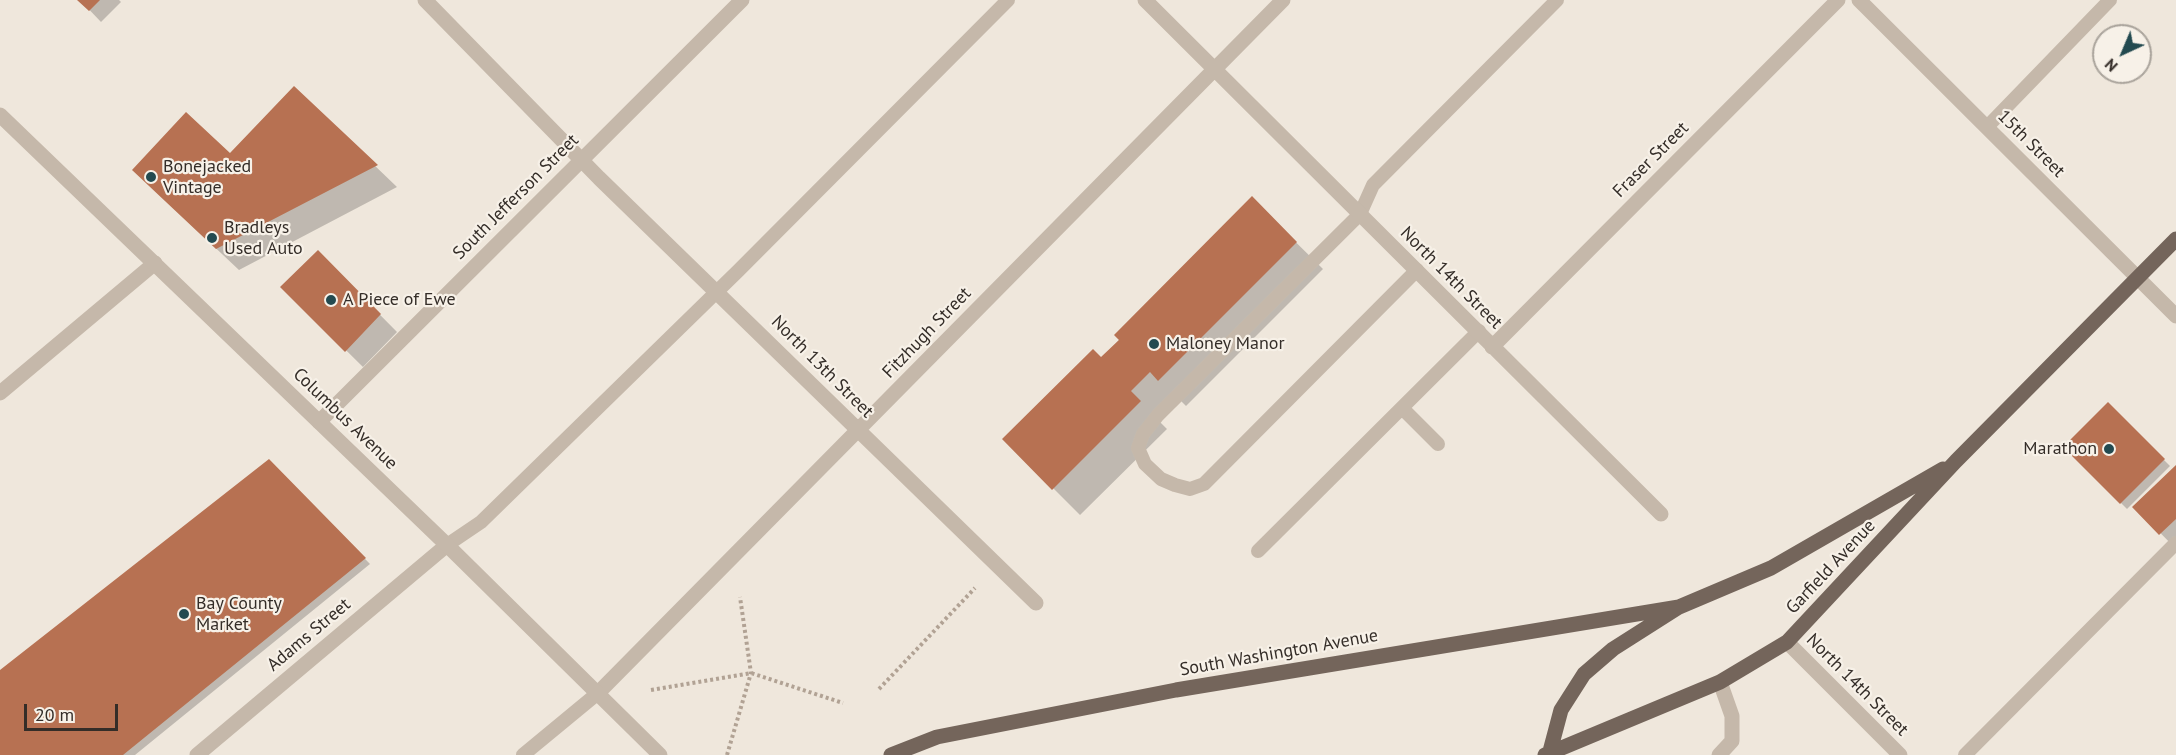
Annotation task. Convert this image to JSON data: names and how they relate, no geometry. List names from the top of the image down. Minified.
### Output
{"streets":{"main road":["Garfield Avenue","South Washington Avenue"],"street":["15th Street","Fraser Street","South Jefferson Street","North 14th Street","Fitzhugh Street","North 13th Street","Columbus Avenue","Adams Street"]},"crossings":[["15th Street","Garfield Avenue"],["Fraser Street","North 14th Street"],["South Jefferson Street","North 13th Street"],["South Jefferson Street","Columbus Avenue"],["North 14th Street","Fitzhugh Street"],["North 14th Street","Garfield Avenue"],["Fitzhugh Street","North 13th Street"],["Fitzhugh Street","Columbus Avenue"],["Columbus Avenue","Adams Street"],["Garfield Avenue","South Washington Avenue"]],"places":["Bonejacked Vintage","Bradleys Used Auto","A Piece of Ewe","Maloney Manor","Marathon","Bay County Market"],"scale_bar":"20 m","north":"bottom left"}
